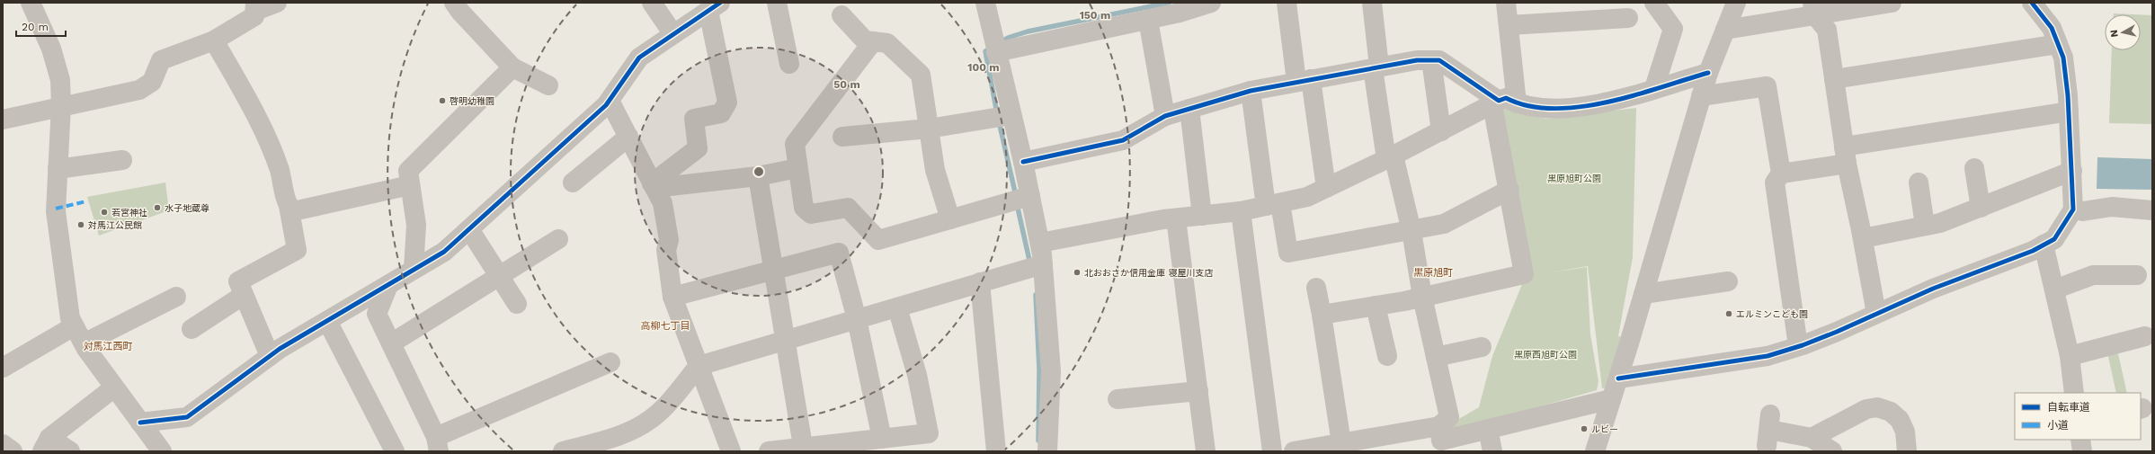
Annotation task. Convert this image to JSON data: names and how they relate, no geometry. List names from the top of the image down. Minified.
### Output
{"districts":["黒原旭町","高柳七丁目","対馬江西町"],"parks":["黒原旭町公園","黒原西旭町公園"],"places":["啓明幼稚園","水子地蔵尊","若宮神社","対馬江公民館","北おおさか信用金庫 寝屋川支店","エルミンこども園","ルビー"],"legend":["自転車道","小道"],"scale_bar":"20 m","north":"left","rings":["150 m","100 m","50 m"]}
